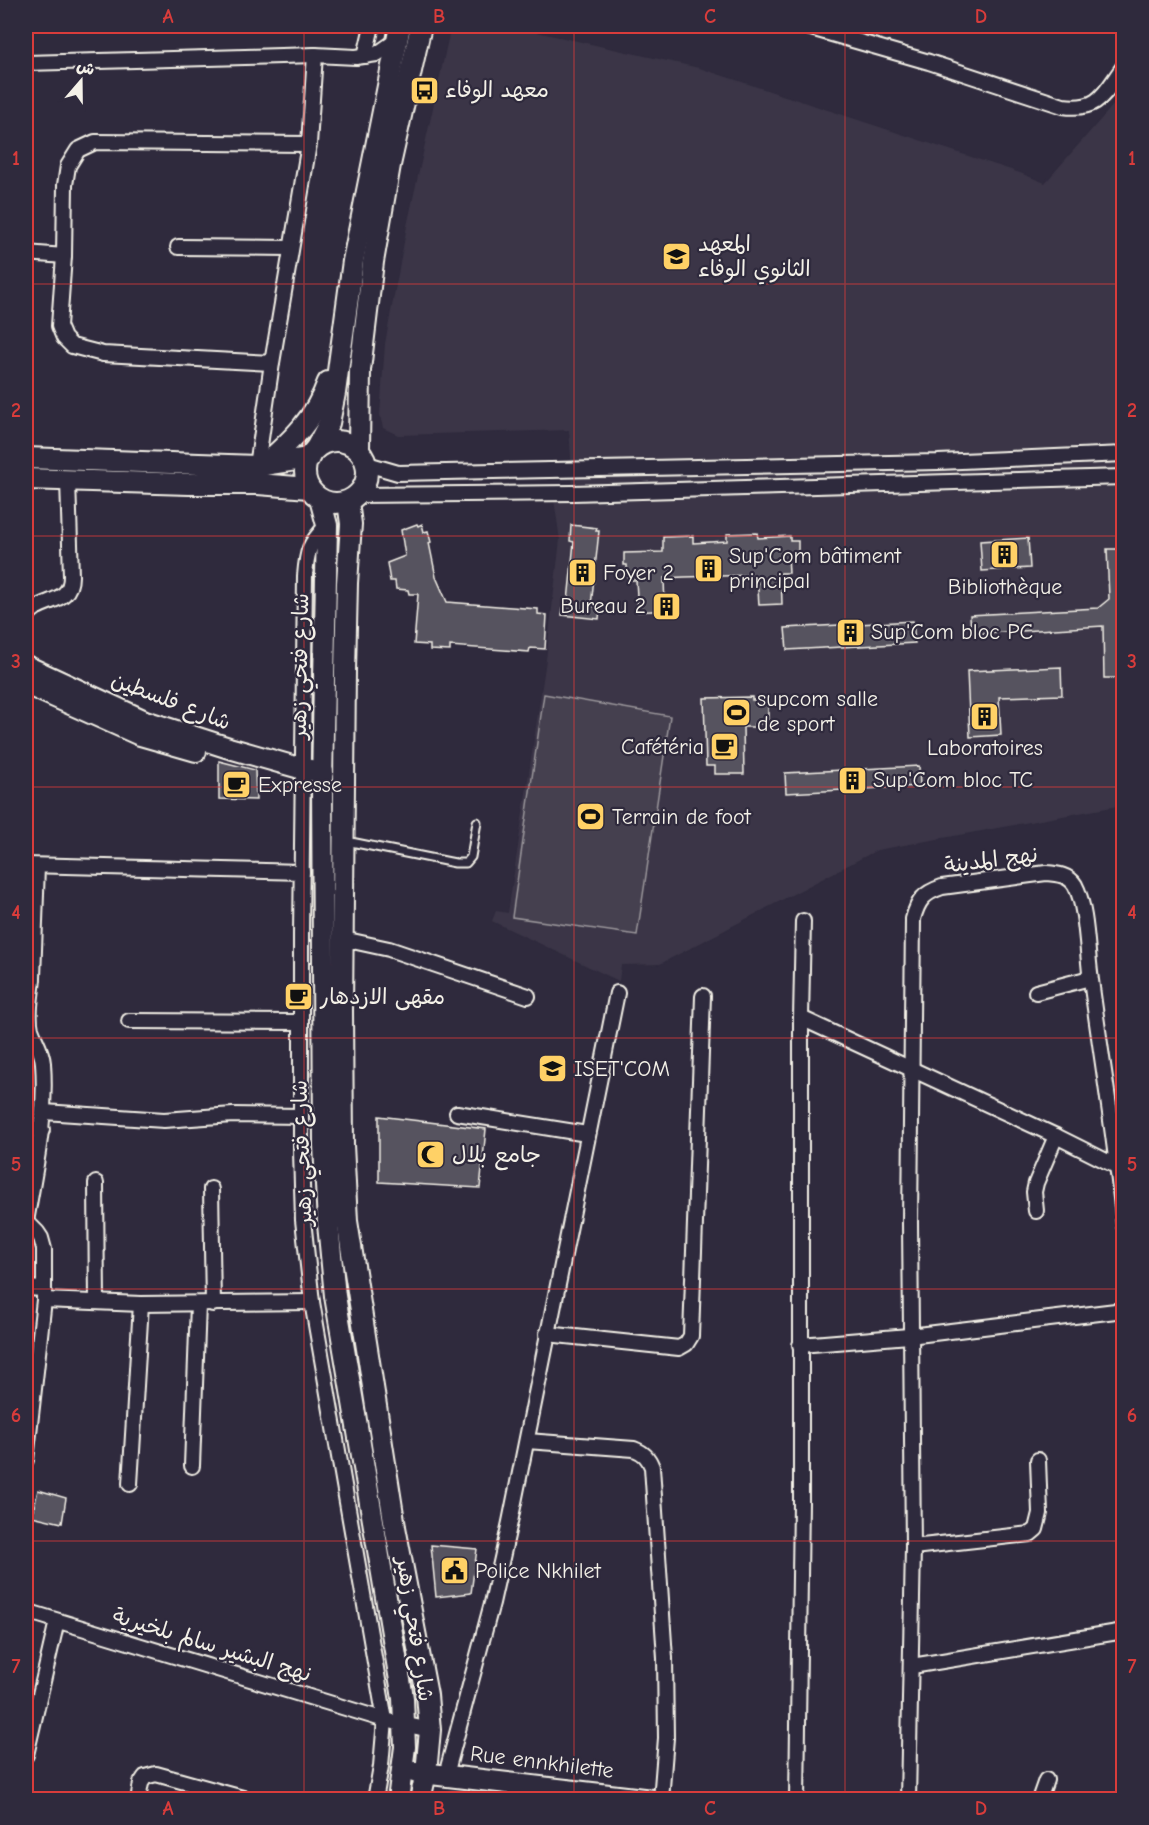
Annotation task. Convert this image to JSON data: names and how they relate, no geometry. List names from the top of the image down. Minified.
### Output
{"streets":{"street":["شارع فتحي زهير","شارع فلسطين","نهج المدينة","نهج البشير سالم بلخيرية","Rue ennkhilette"]},"crossings":[["شارع فتحي زهير","شارع فلسطين"],["شارع فتحي زهير","نهج البشير سالم بلخيرية"],["شارع فتحي زهير","Rue ennkhilette"]],"places":{"bus stop":["معهد الوفاء"],"school or university":["المعهد الثانوي الوفاء","ISET'COM"],"building":["Bibliothèque","Sup'Com bâtiment principal","Foyer 2","Bureau 2","Sup'Com bloc PC","Laboratoires","Sup'Com bloc TC"],"sports":["supcom salle de sport","Terrain de foot"],"cafe":["Cafétéria","Expresse","مقهى الازدهار"],"mosque":["جامع بلال"],"public building":["Police Nkhilet"]},"north":"top","grid":{"columns":["A","B","C","D"],"rows":["1","2","3","4","5","6","7"]}}
